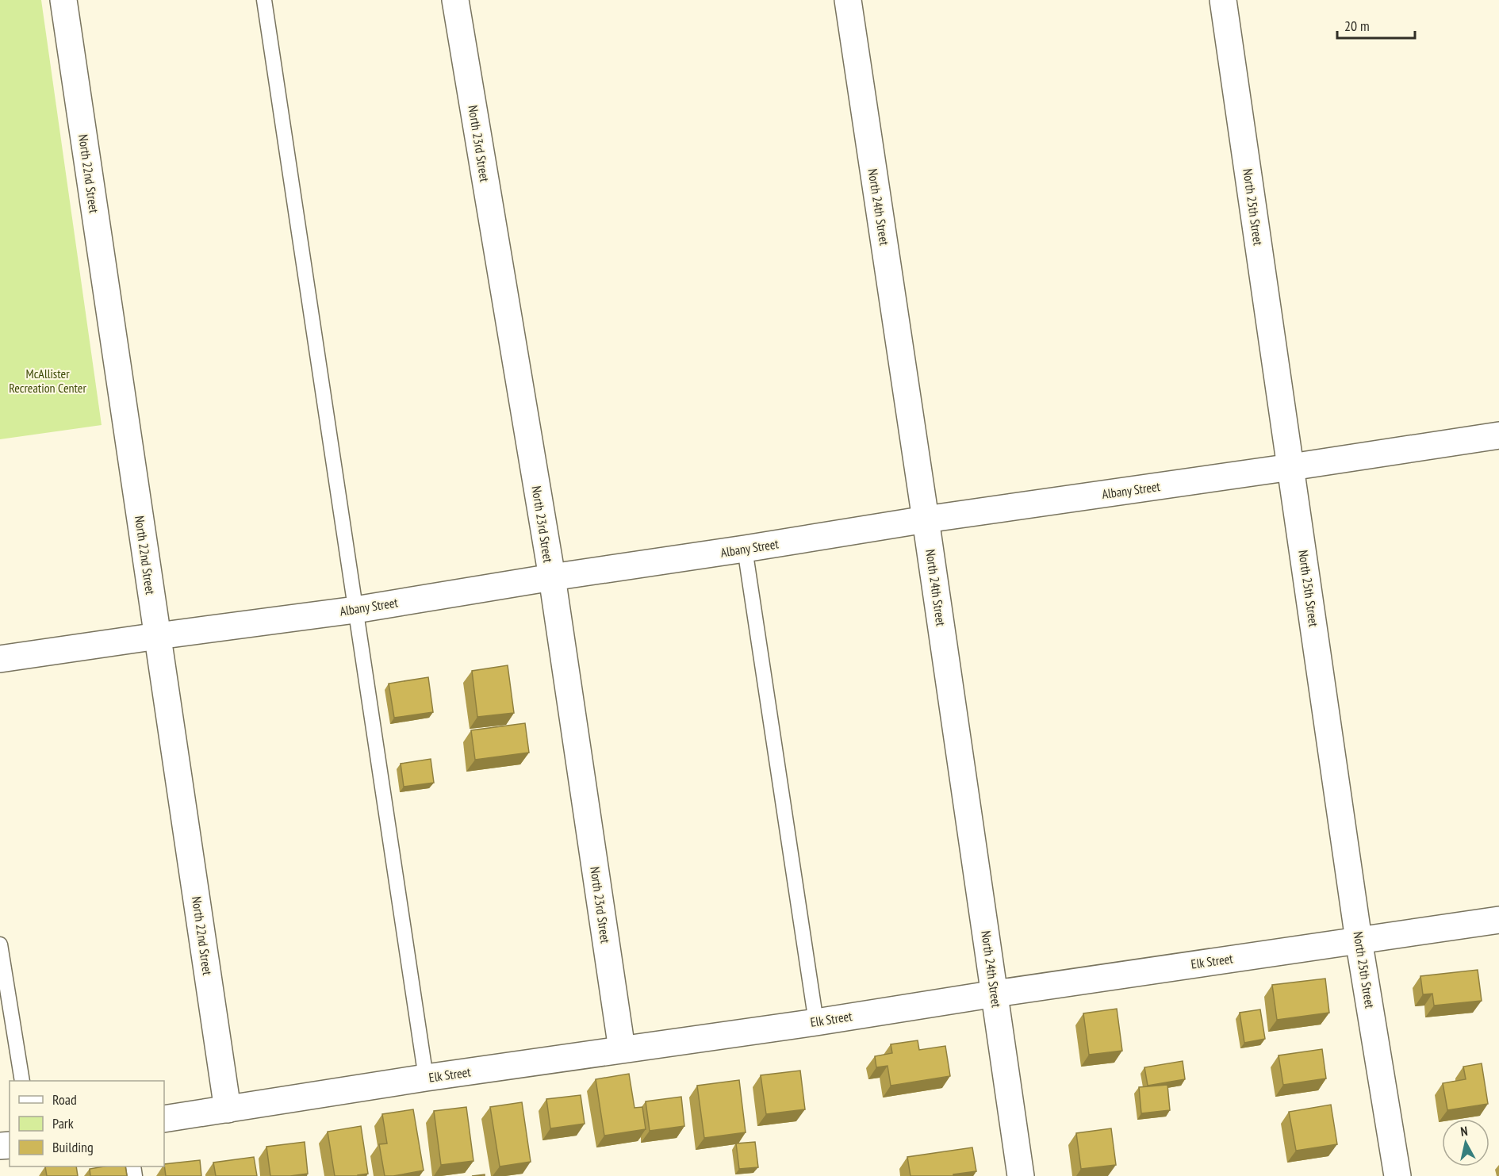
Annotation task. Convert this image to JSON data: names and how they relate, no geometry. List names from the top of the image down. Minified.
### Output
{"streets":{"street":["North 23rd Street","North 22nd Street","North 24th Street","North 25th Street","Albany Street","Elk Street"]},"crossings":[["North 23rd Street","Albany Street"],["North 23rd Street","Elk Street"],["North 22nd Street","Albany Street"],["North 22nd Street","Elk Street"],["North 24th Street","Albany Street"],["North 24th Street","Elk Street"],["North 25th Street","Albany Street"],["North 25th Street","Elk Street"]],"parks":["McAllister Recreation Center"],"legend":["Road","Park","Building"],"scale_bar":"20 m","north":"top"}
